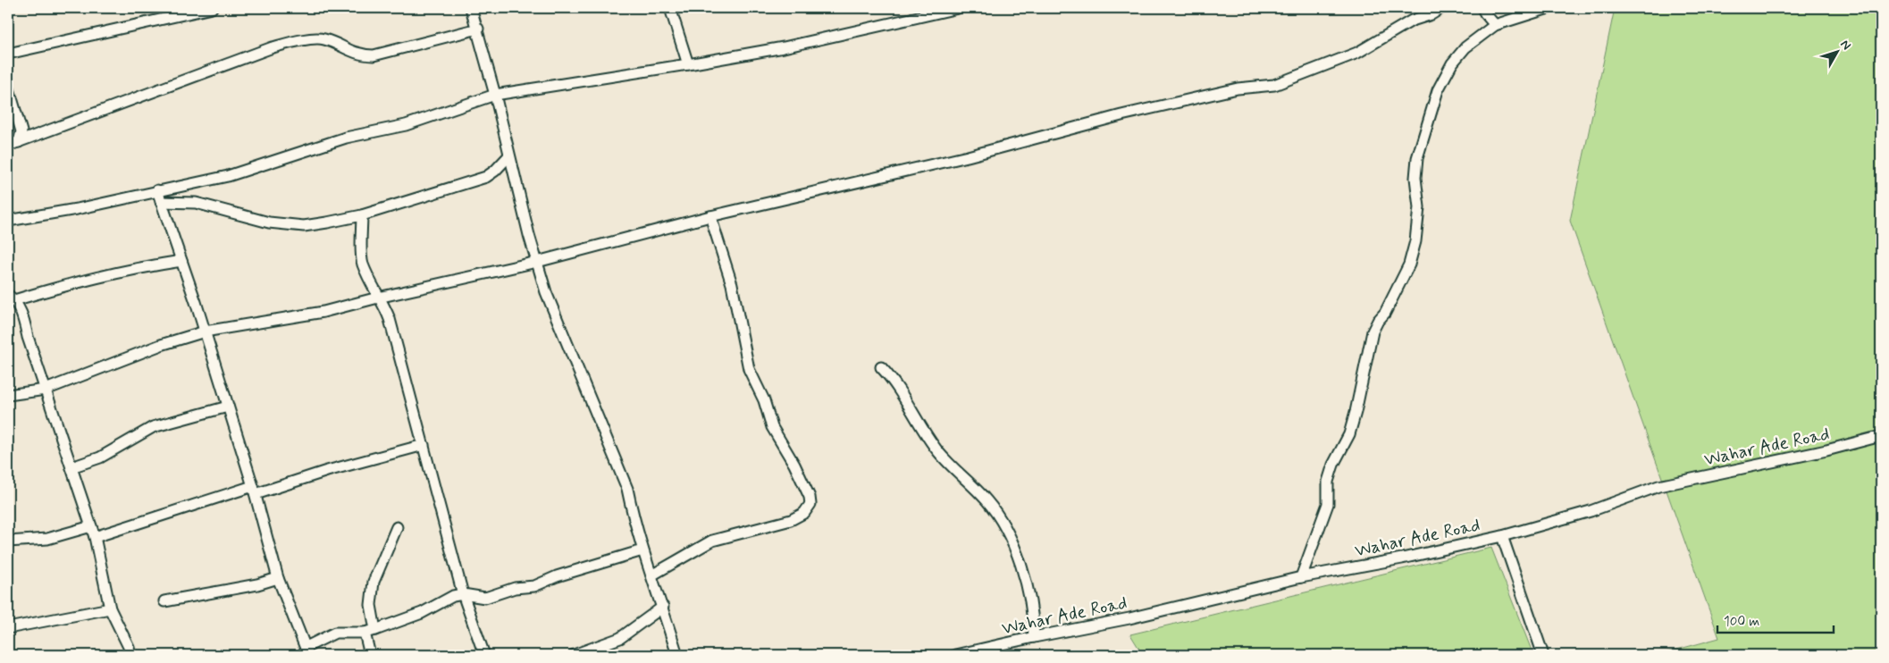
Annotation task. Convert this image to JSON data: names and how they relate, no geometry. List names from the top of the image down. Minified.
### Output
{"streets":{"street":["Wahar Ade Road"]},"scale_bar":"100 m","north":"top right"}
